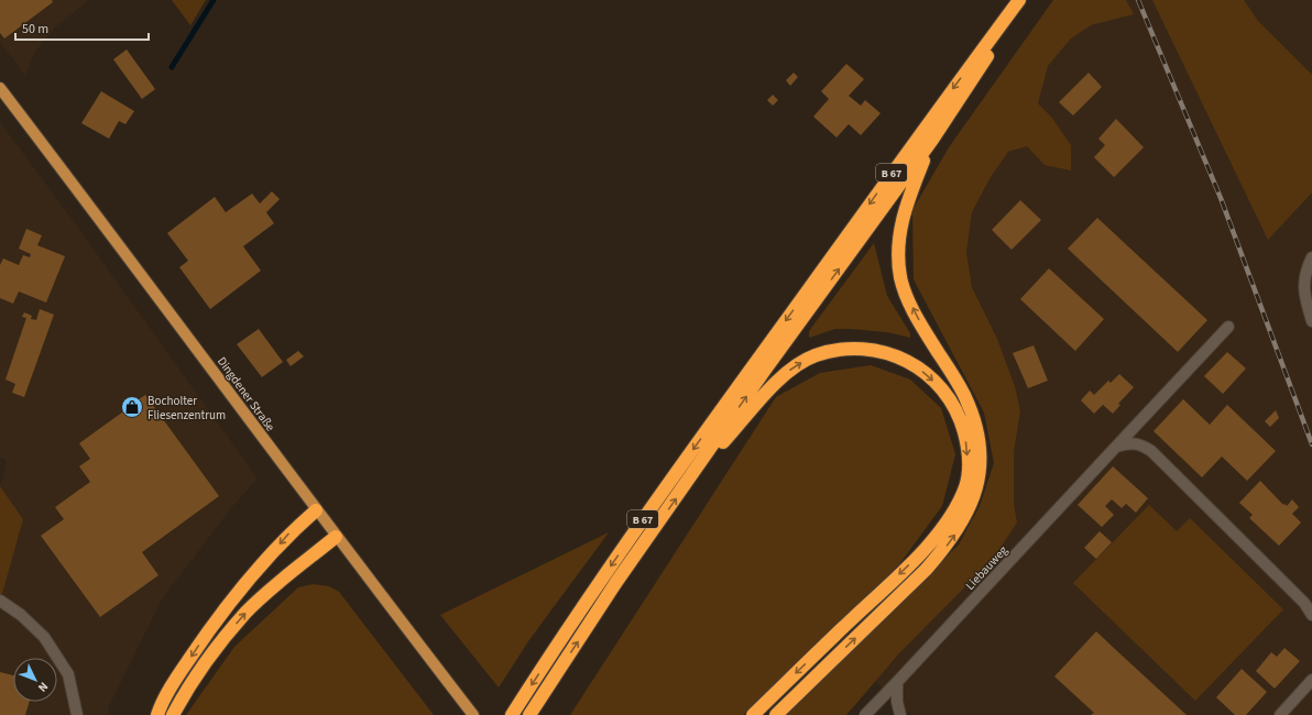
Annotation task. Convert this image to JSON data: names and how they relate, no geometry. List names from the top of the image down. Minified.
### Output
{"streets":{"highway":["B 67"],"main road":["Dingdener Straße"],"street":["Liebauweg"]},"places":{"shop":["Bocholter Fliesenzentrum"]},"scale_bar":"50 m","north":"bottom right"}
